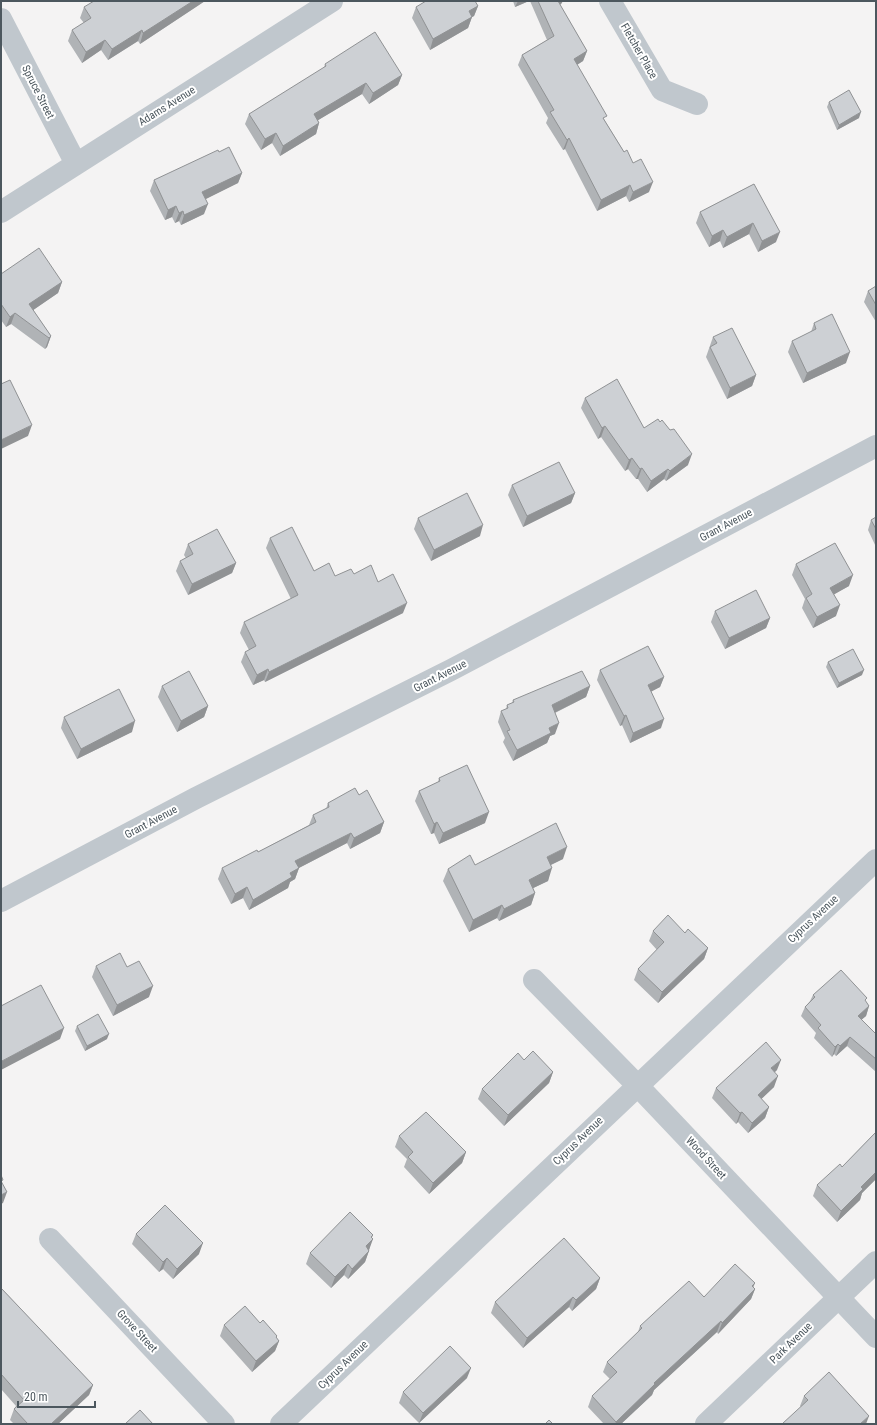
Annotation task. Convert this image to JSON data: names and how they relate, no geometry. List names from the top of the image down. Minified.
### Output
{"streets":{"street":["Fletcher Place","Spruce Street","Adams Avenue","Grant Avenue","Cyprus Avenue","Wood Street","Grove Street","Park Avenue"]},"crossings":[["Spruce Street","Adams Avenue"],["Cyprus Avenue","Wood Street"],["Wood Street","Park Avenue"]],"scale_bar":"20 m"}
